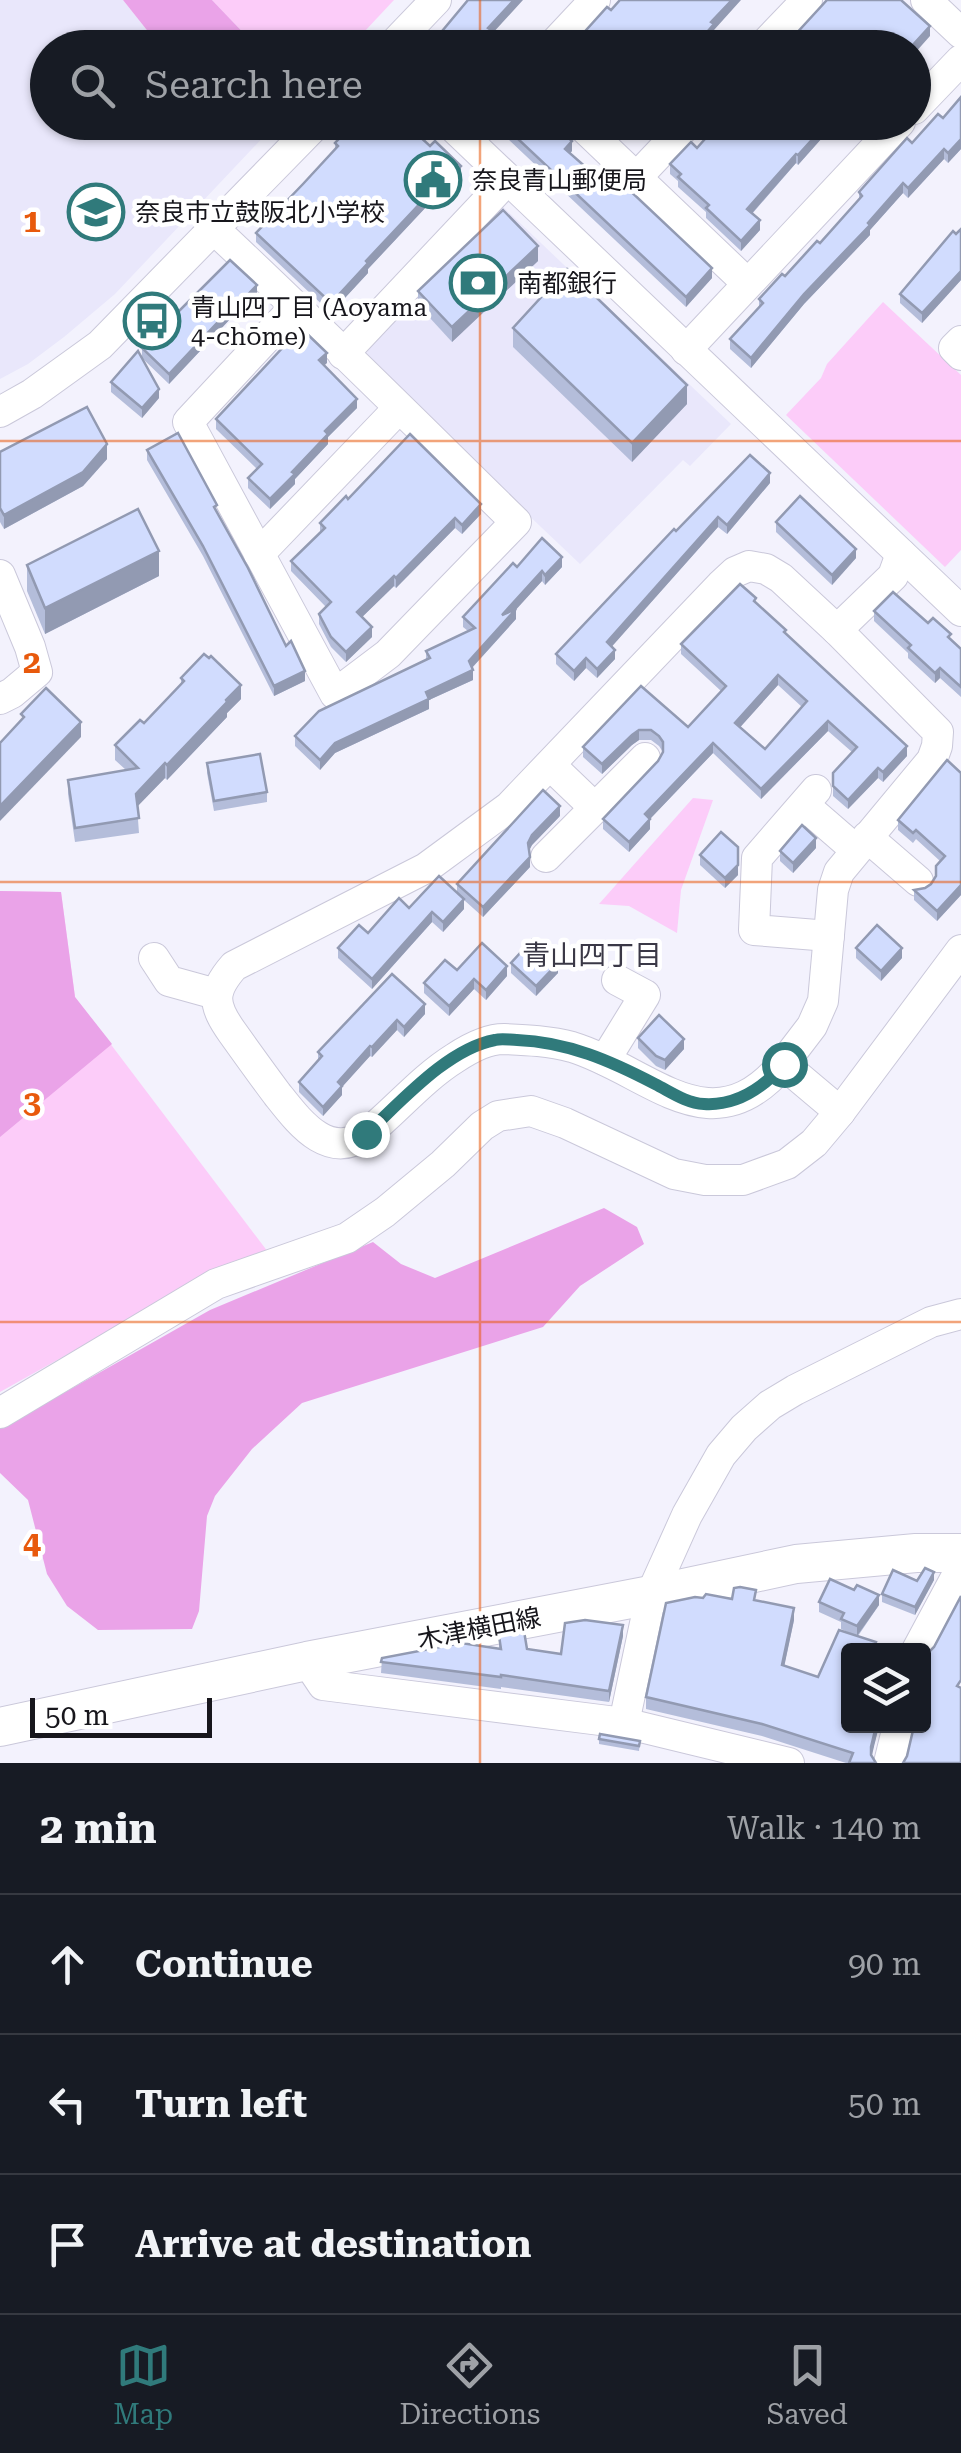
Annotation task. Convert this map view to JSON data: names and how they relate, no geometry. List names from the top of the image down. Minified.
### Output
{"streets":{"main road":["木津横田線"]},"districts":["青山四丁目"],"places":{"public building":["奈良青山郵便局"],"school or university":["奈良市立鼓阪北小学校"],"bank":["南都銀行"],"bus stop":["青山四丁目 (Aoyama 4-chōme)"]},"scale_bar":"50 m","page":{"search":"Search here","scale":"50 m","heading":["2 min","Walk · 140 m"],"list":[["Continue","90 m"],["Turn left","50 m"],"Arrive at destination"],"nav":["Map","Directions","Saved"]},"grid":{"rows":["1","2","3","4"]}}
